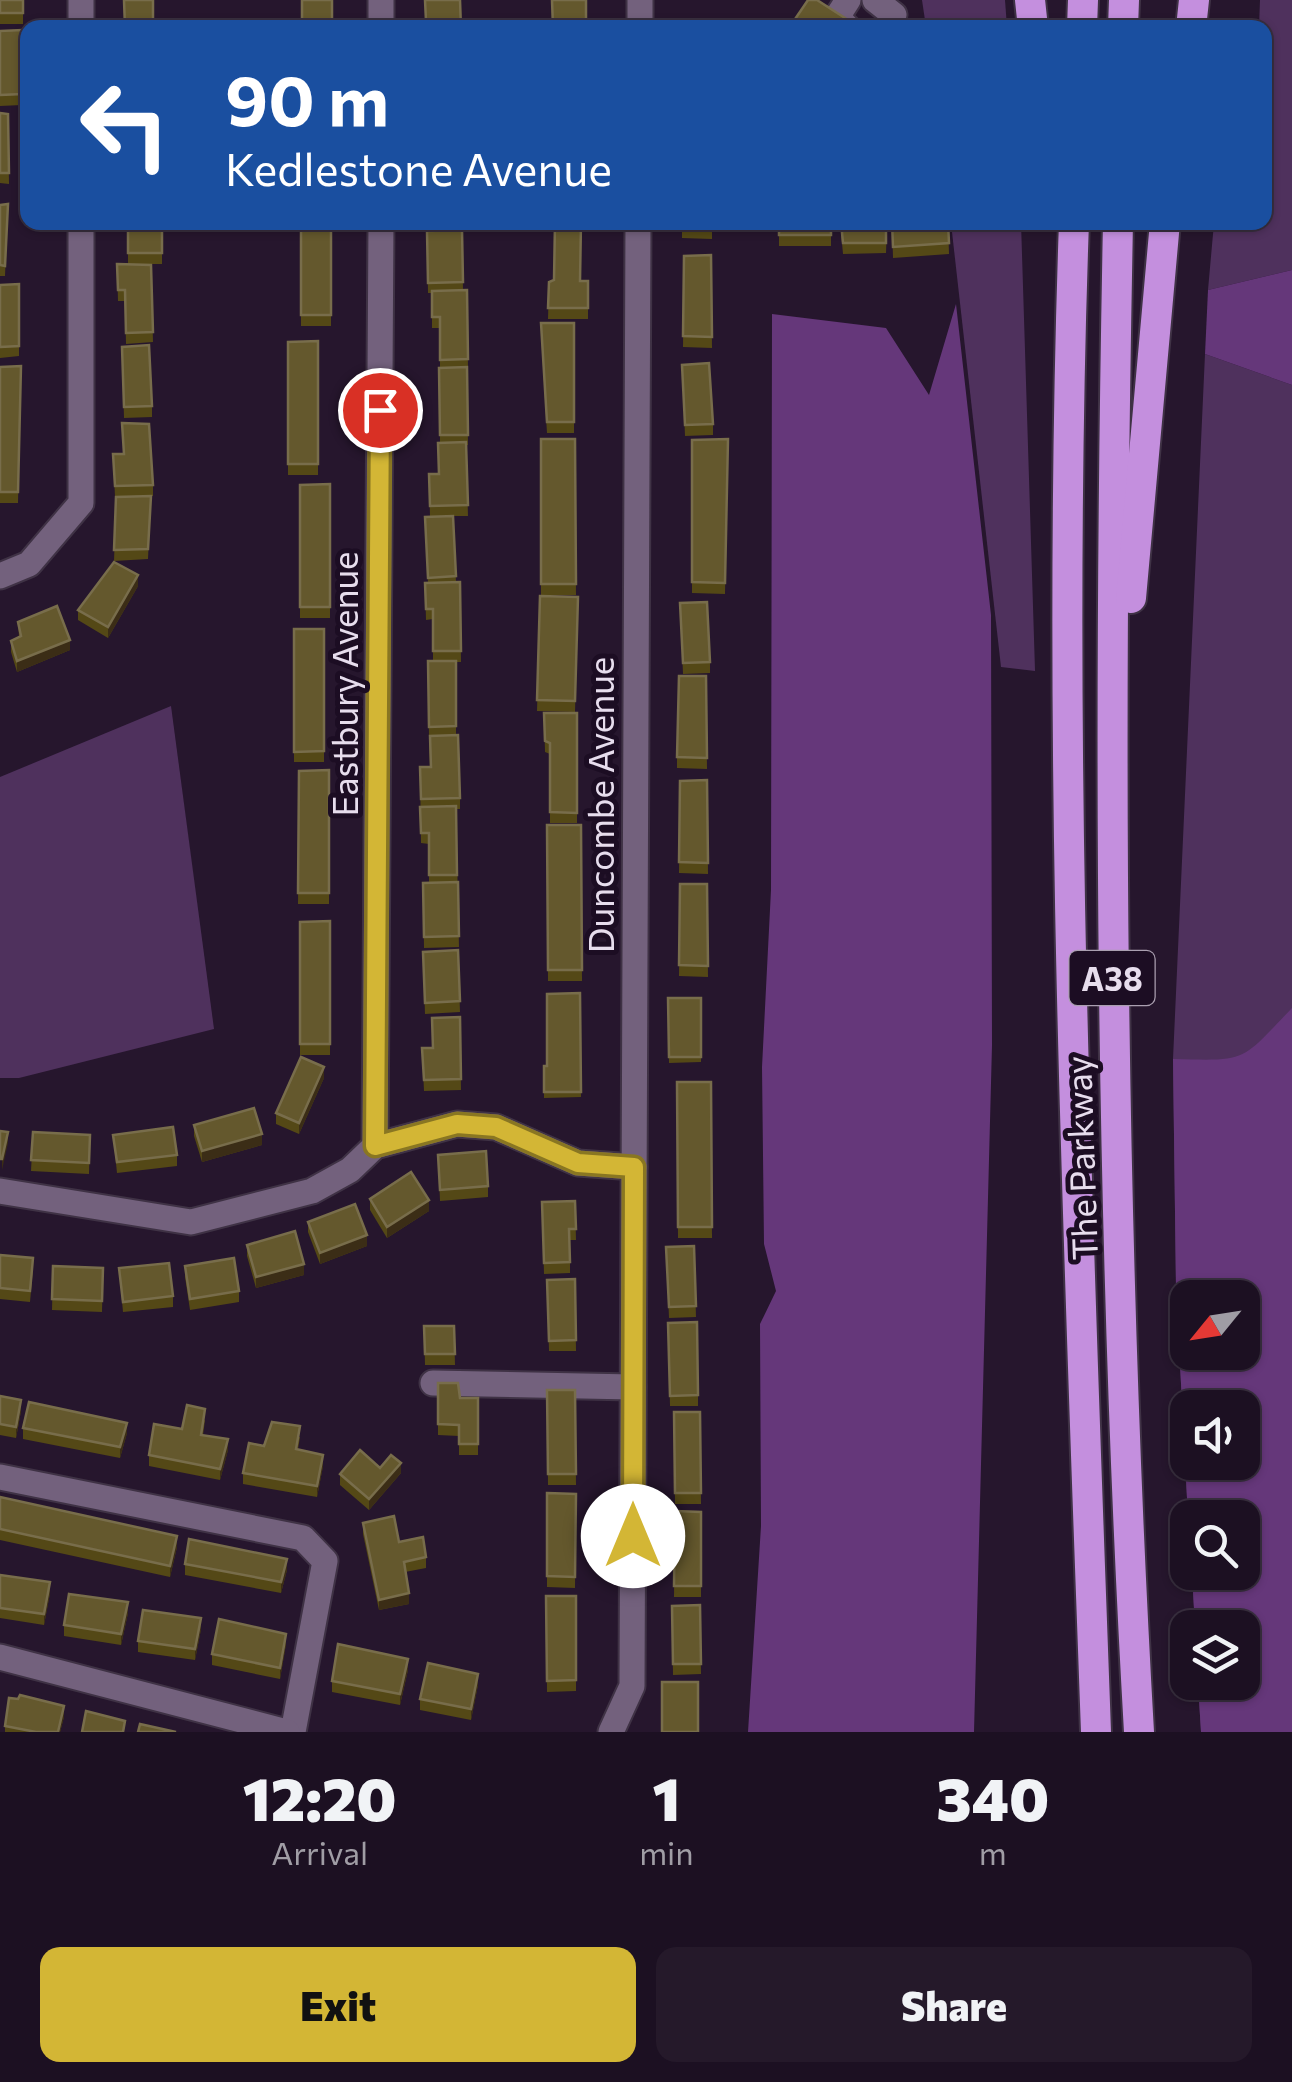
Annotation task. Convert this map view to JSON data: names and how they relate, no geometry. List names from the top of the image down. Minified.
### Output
{"streets":{"highway":["A38","The Parkway"],"street":["Eastbury Avenue","Duncombe Avenue"]},"crossings":[["A38","The Parkway"]],"north":"bottom left","page":{"turn":["90 m","Kedlestone Avenue"],"eta":["12:20","Arrival","1","min","340","m"],"buttons":["Exit","Share"]}}
